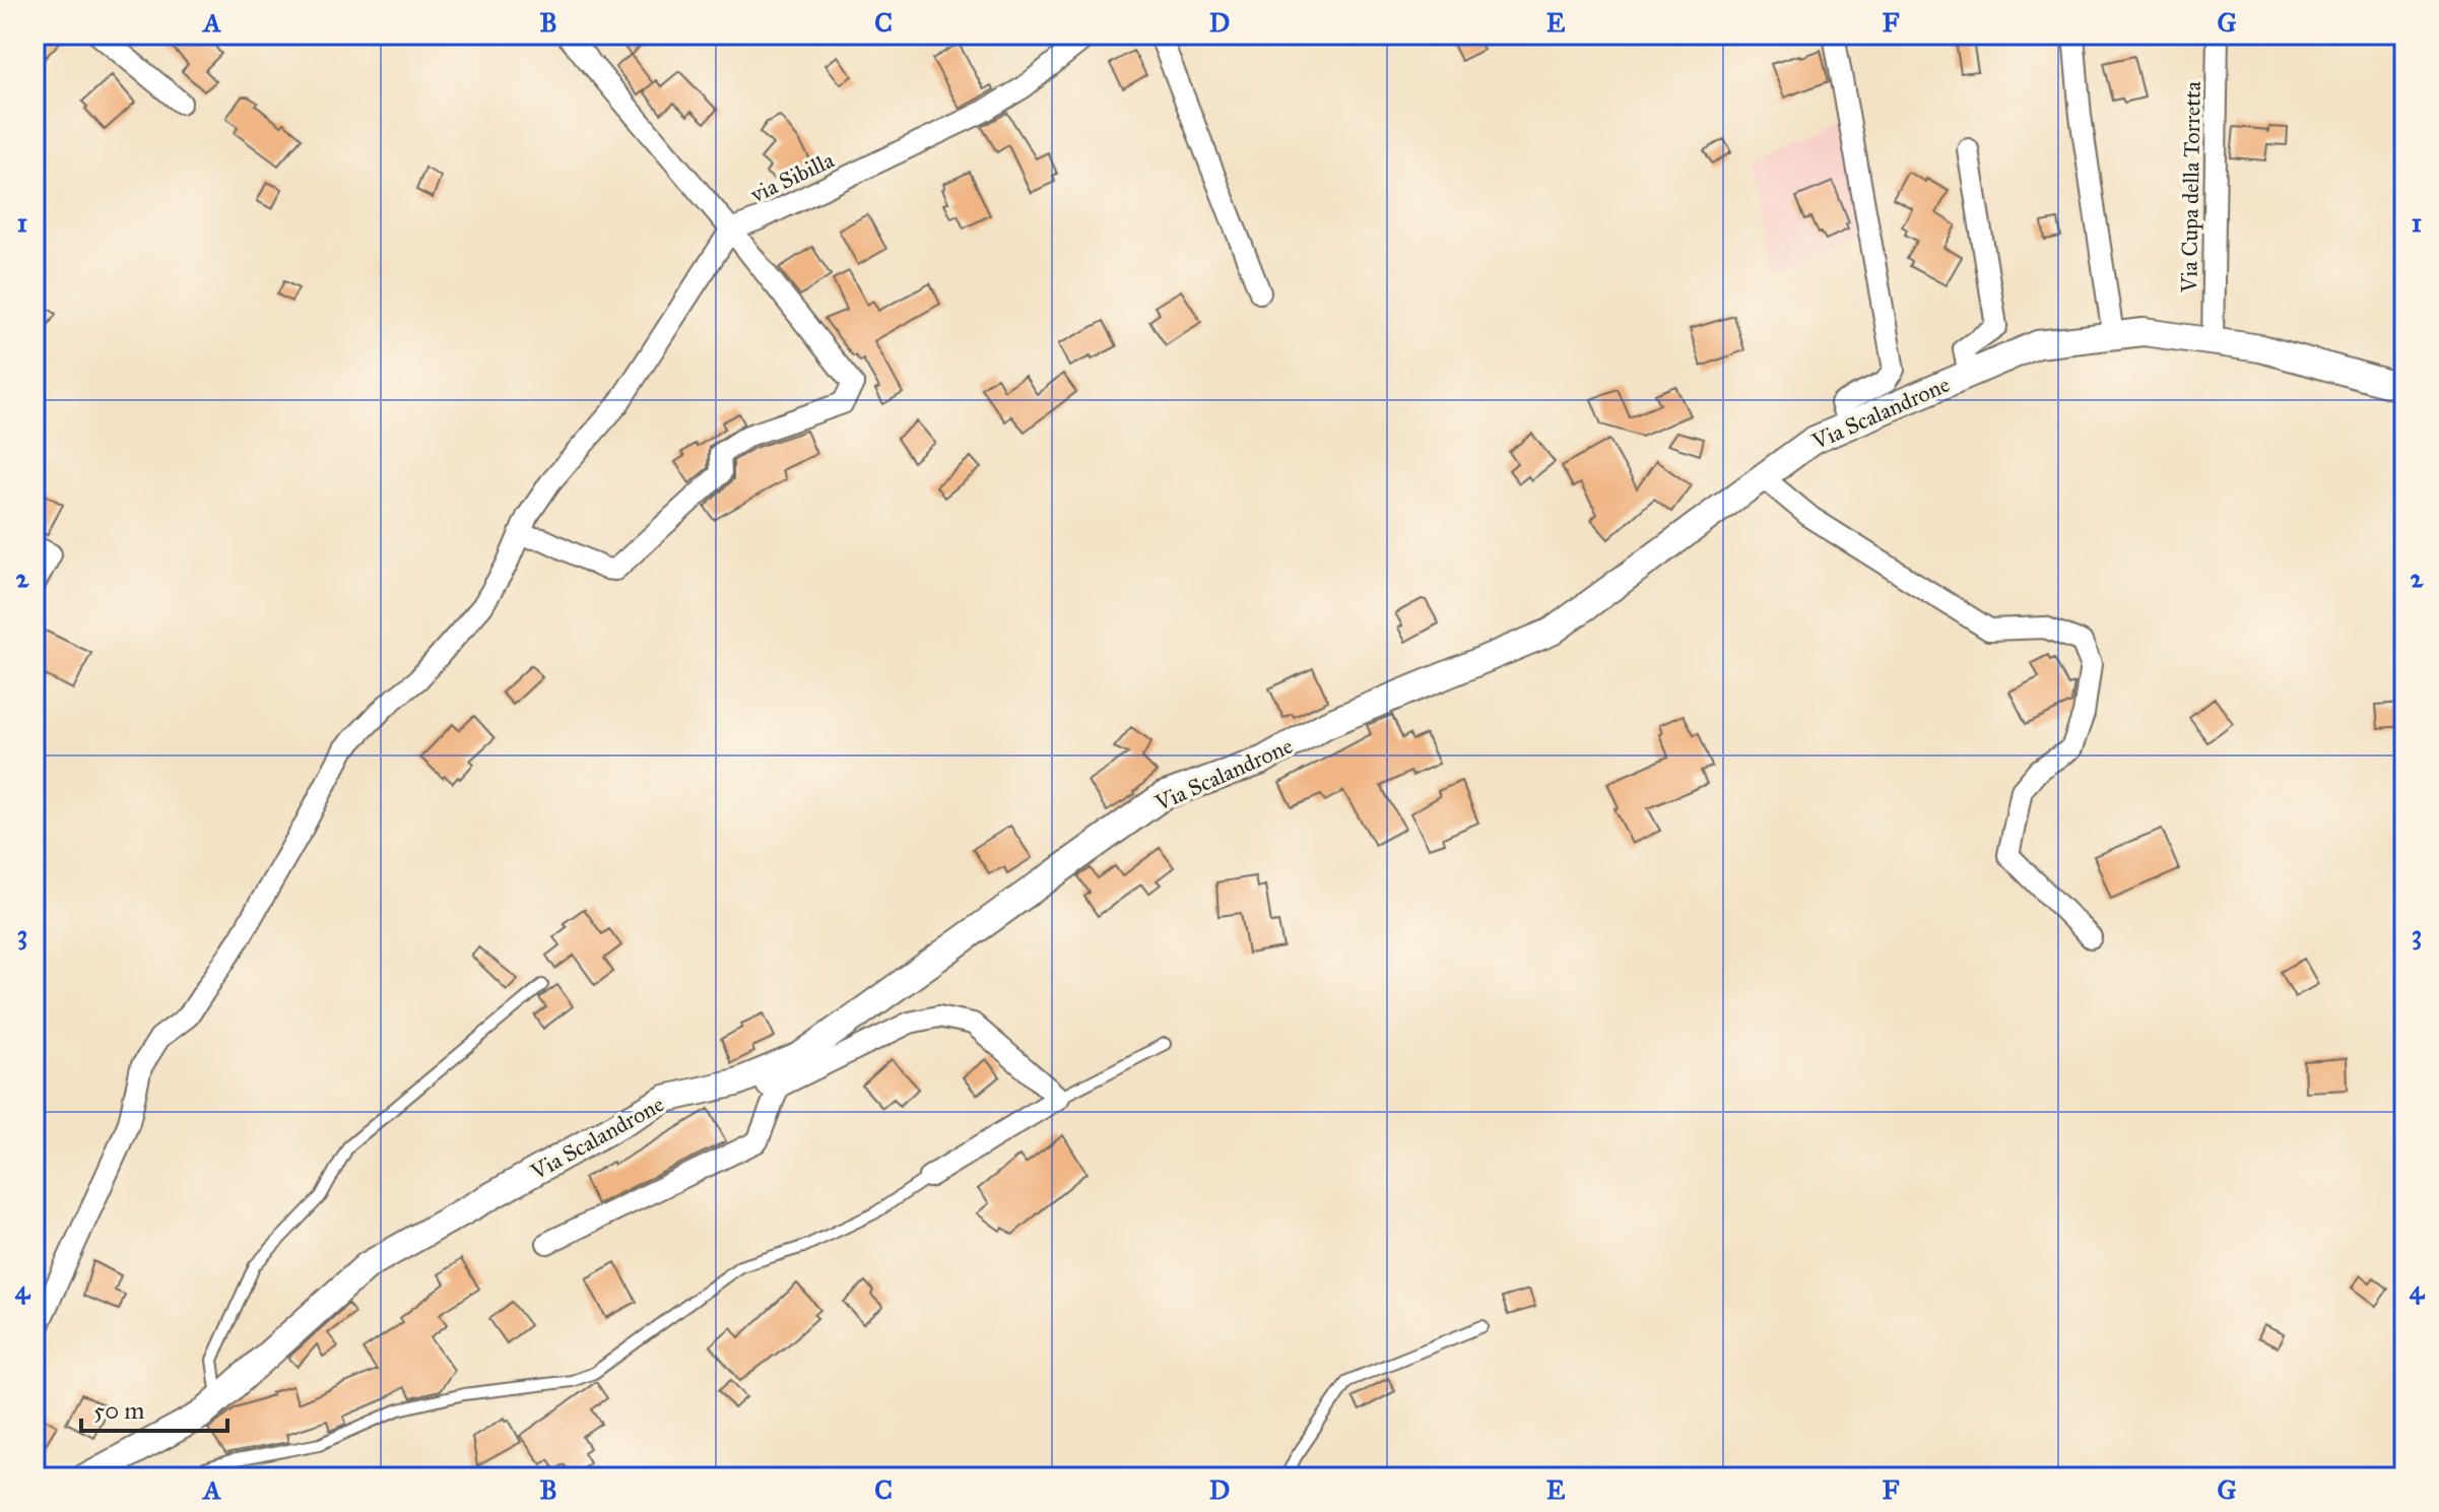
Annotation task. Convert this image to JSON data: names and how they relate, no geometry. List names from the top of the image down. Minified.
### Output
{"streets":{"street":["via Sibilla","Via Cupa della Torretta","Via Scalandrone"]},"crossings":[["Via Cupa della Torretta","Via Scalandrone"]],"scale_bar":"50 m","grid":{"columns":["A","B","C","D","E","F","G"],"rows":["1","2","3","4"]}}
